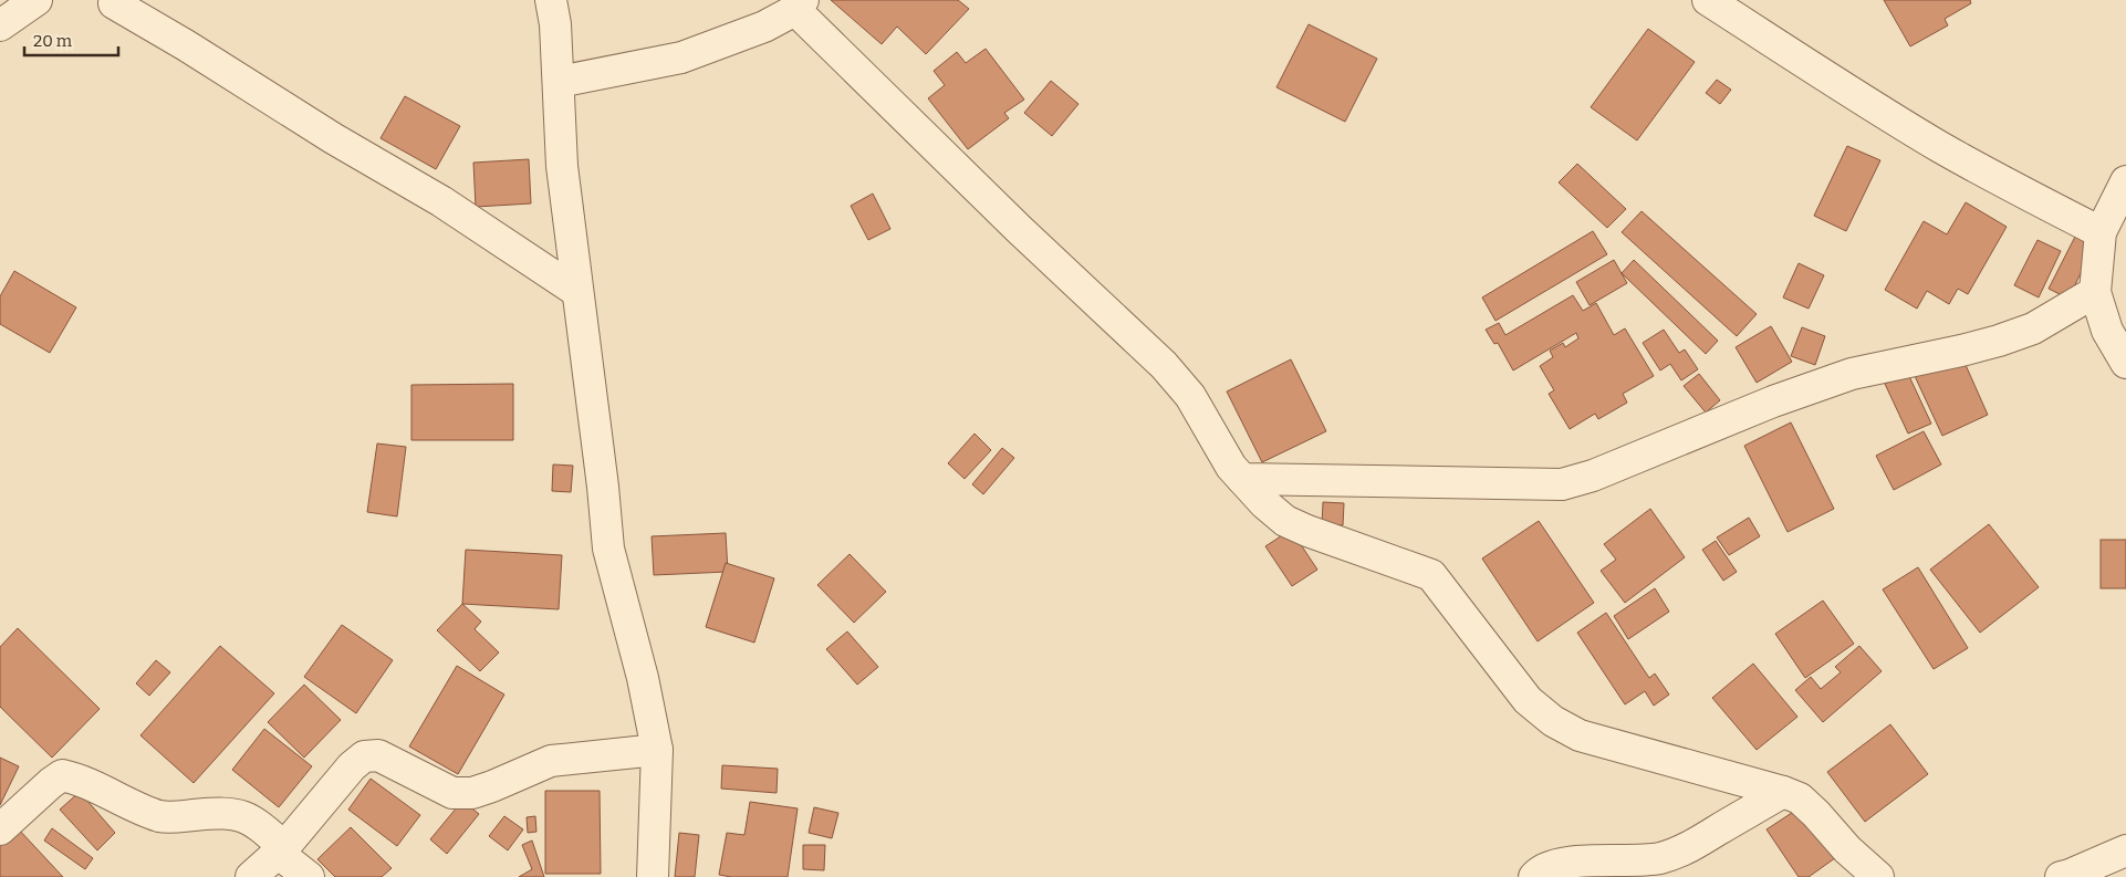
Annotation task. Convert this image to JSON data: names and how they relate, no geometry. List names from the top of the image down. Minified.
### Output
{"scale_bar":"20 m"}
